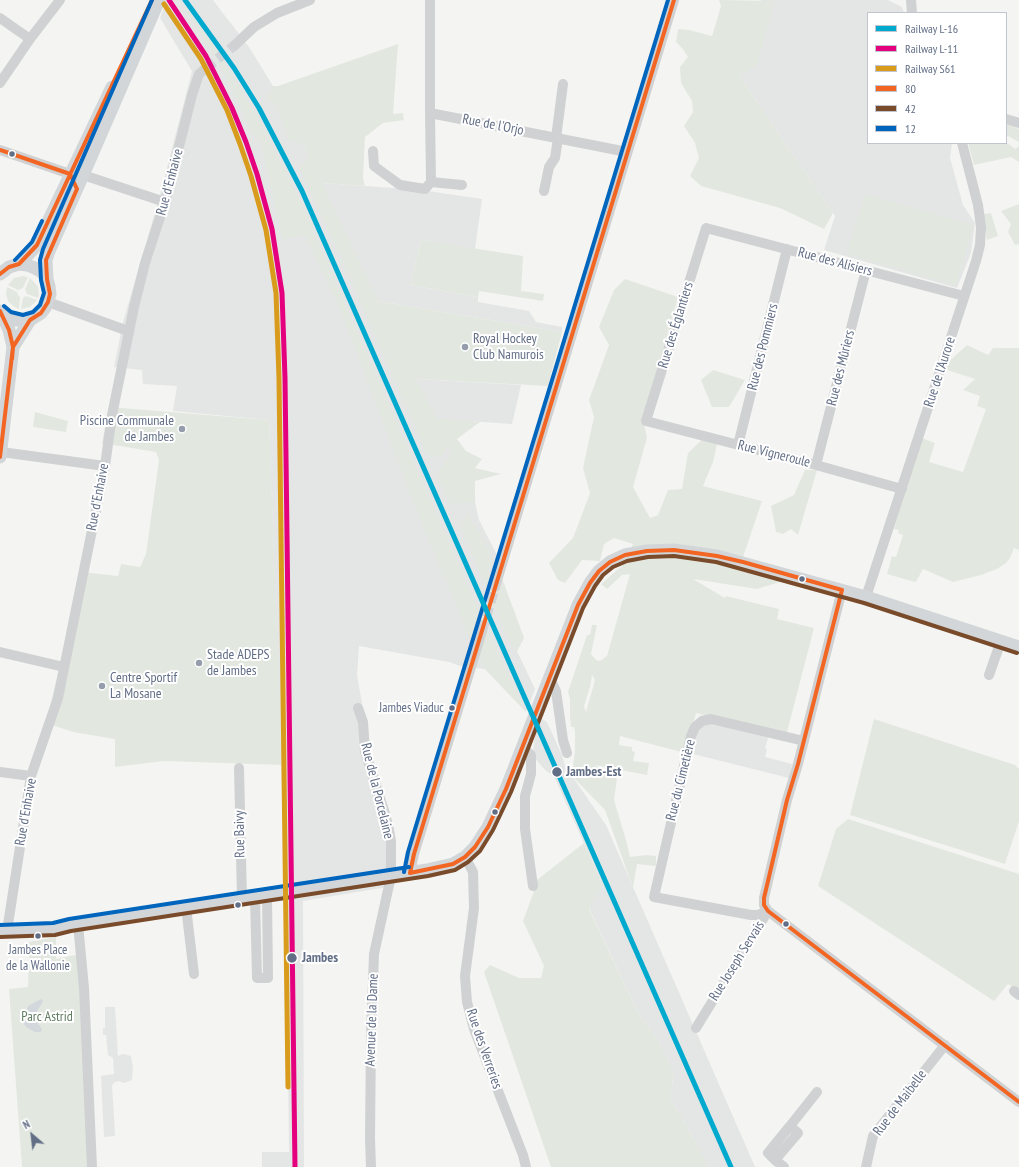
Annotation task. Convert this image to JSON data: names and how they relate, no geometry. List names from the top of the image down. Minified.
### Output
{"streets":{"street":["Rue de l'Orjo","Rue d'Enhaive","Rue des Alisiers","Rue des Églantiers","Rue des Pommiers","Rue des Mûriers","Rue de l'Aurore","Rue Vigneroule","Rue du Cimetière","Rue de la Porcelaine","Rue Baivy","Rue Joseph Servais","Avenue de la Dame","Rue des Verreries","Rue de Maibelle"]},"crossings":[["Rue des Alisiers","Rue des Églantiers"],["Rue des Alisiers","Rue des Pommiers"],["Rue des Alisiers","Rue des Mûriers"],["Rue des Alisiers","Rue de l'Aurore"],["Rue des Églantiers","Rue Vigneroule"],["Rue des Pommiers","Rue Vigneroule"],["Rue des Mûriers","Rue Vigneroule"],["Rue de l'Aurore","Rue Vigneroule"],["Rue du Cimetière","Rue Joseph Servais"],["Rue de la Porcelaine","Avenue de la Dame"]],"parks":["Parc Astrid"],"places":["Royal Hockey Club Namurois","Piscine Communale de Jambes","Stade ADEPS de Jambes","Centre Sportif La Mosane","Jambes Viaduc","Jambes-Est","Jambes Place de la Wallonie","Jambes"],"lines":["rail line L-16","rail line L-11","transit line 80","transit line 12","rail line S61","transit line 42"],"legend":["Railway L-16","Railway L-11","Railway S61","80","42","12"],"north":"top left"}
